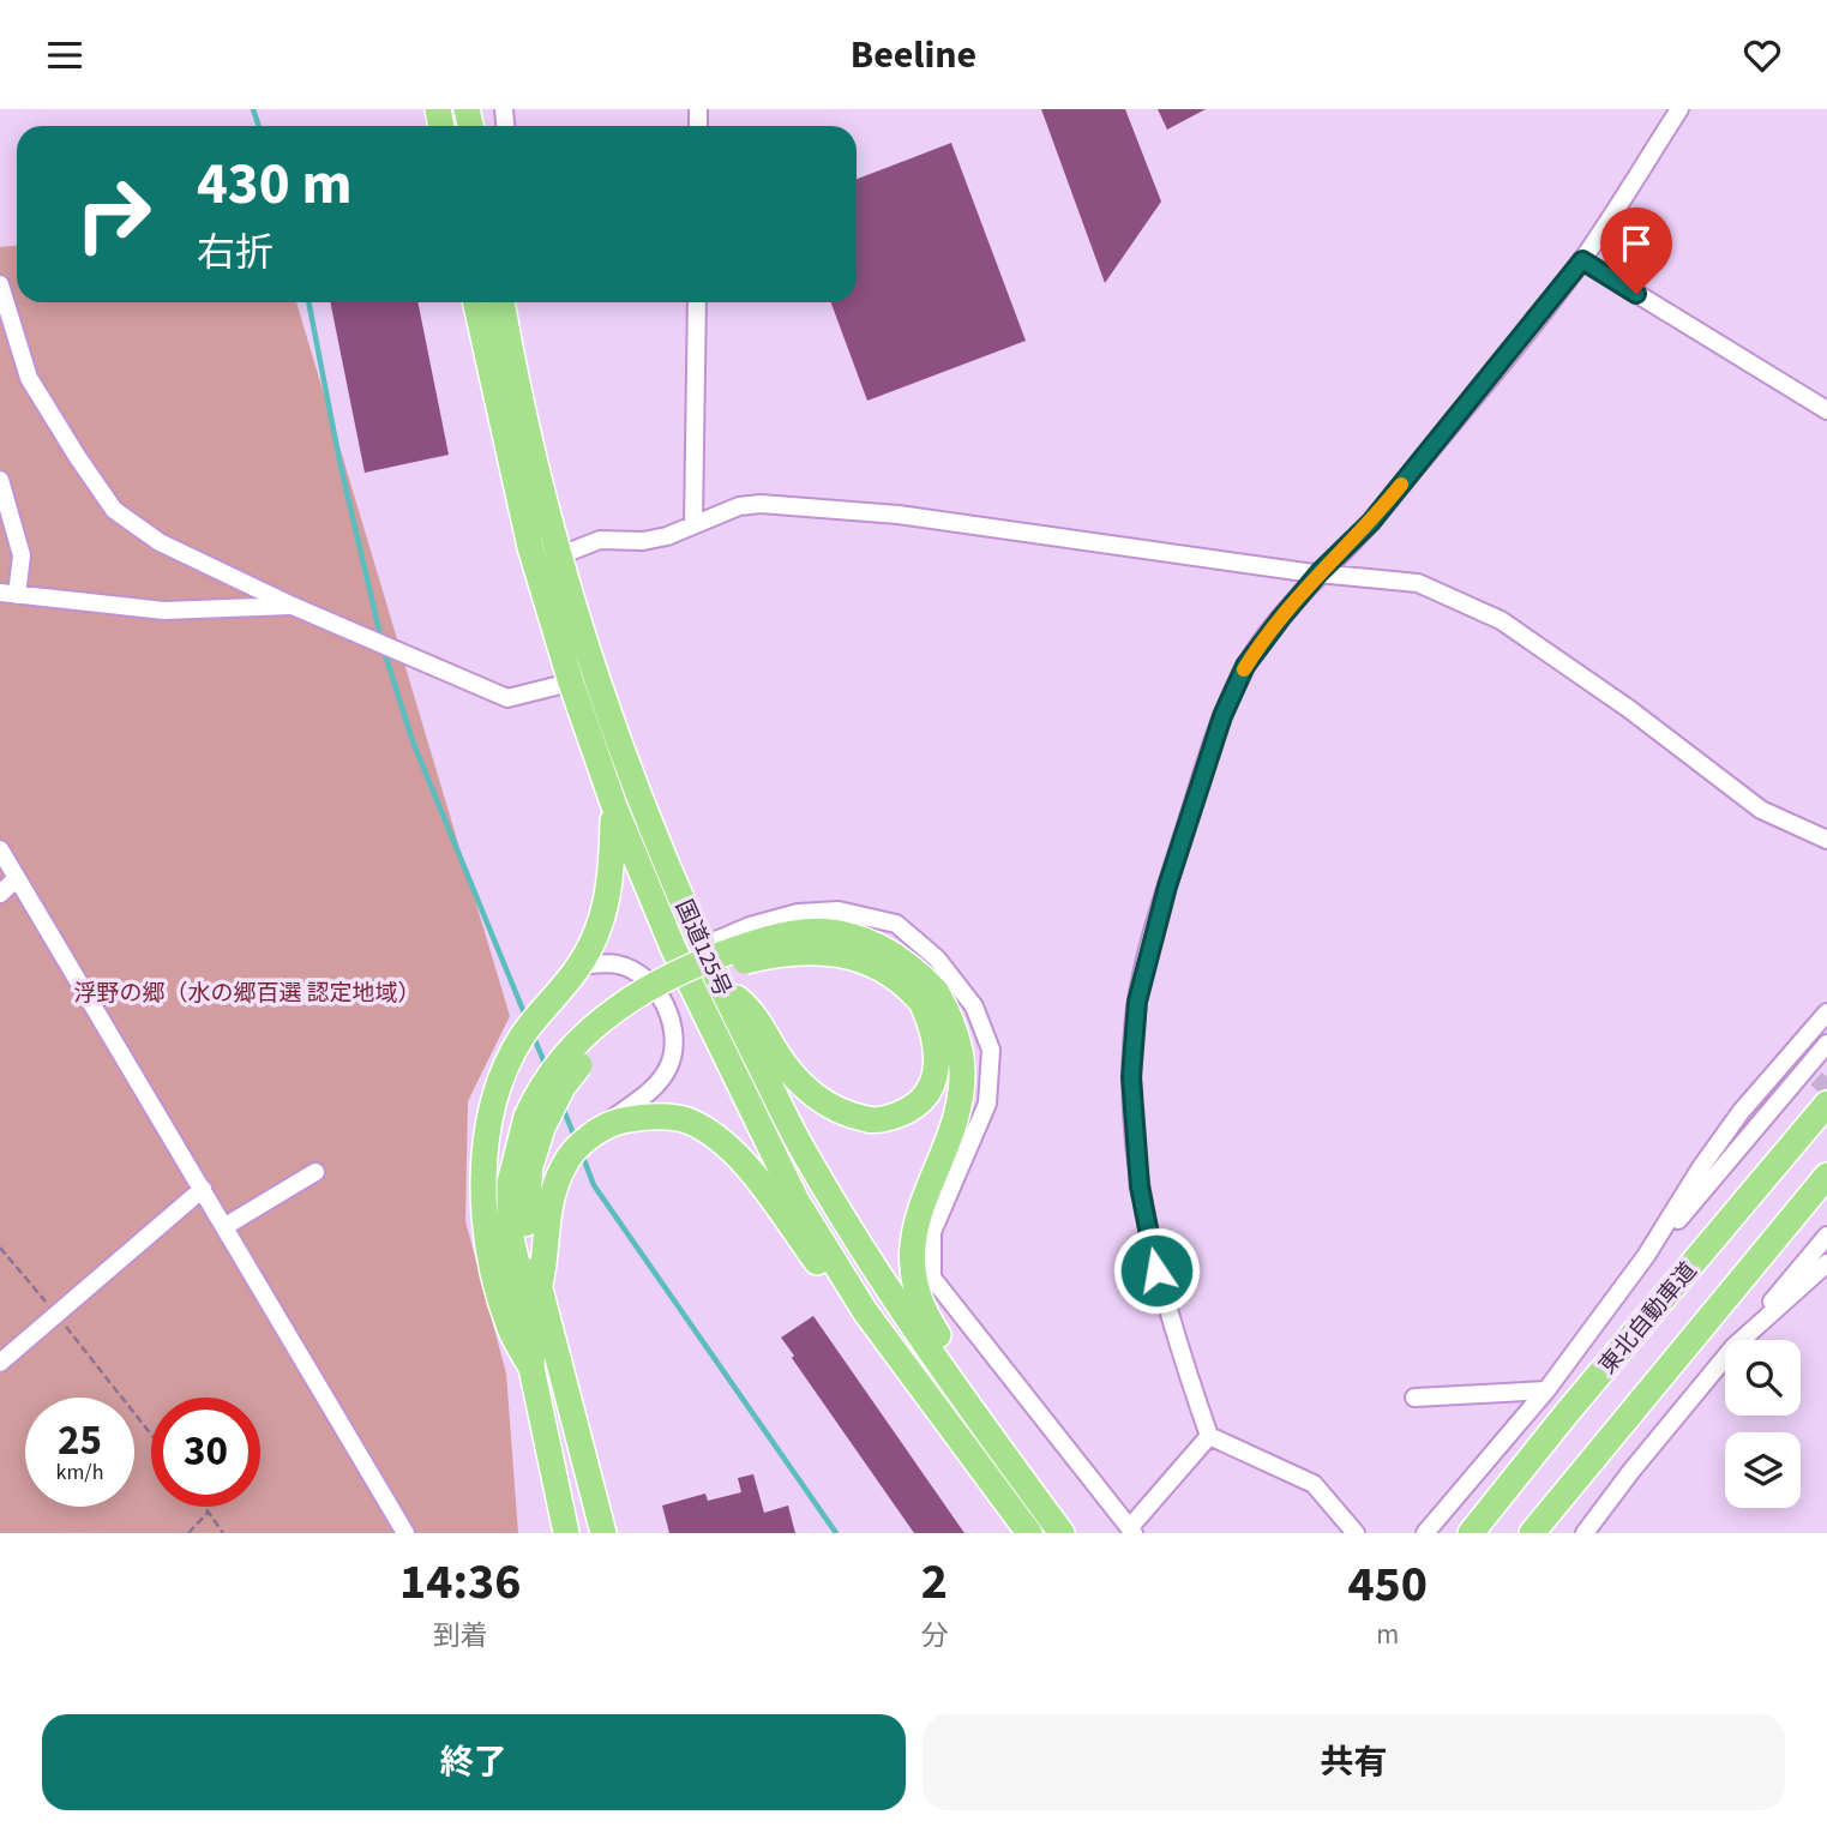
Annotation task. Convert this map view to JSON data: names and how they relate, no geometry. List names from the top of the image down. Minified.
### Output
{"streets":{"highway":["国道125号","東北自動車道"]},"parks":["浮野の郷（水の郷百選 認定地域）"],"page":{"header":"Beeline","turn":["430 m","右折"],"speed":"25 km/h","limit":"30","eta":["14:36","到着","2","分","450","m"],"buttons":["終了","共有"]}}
